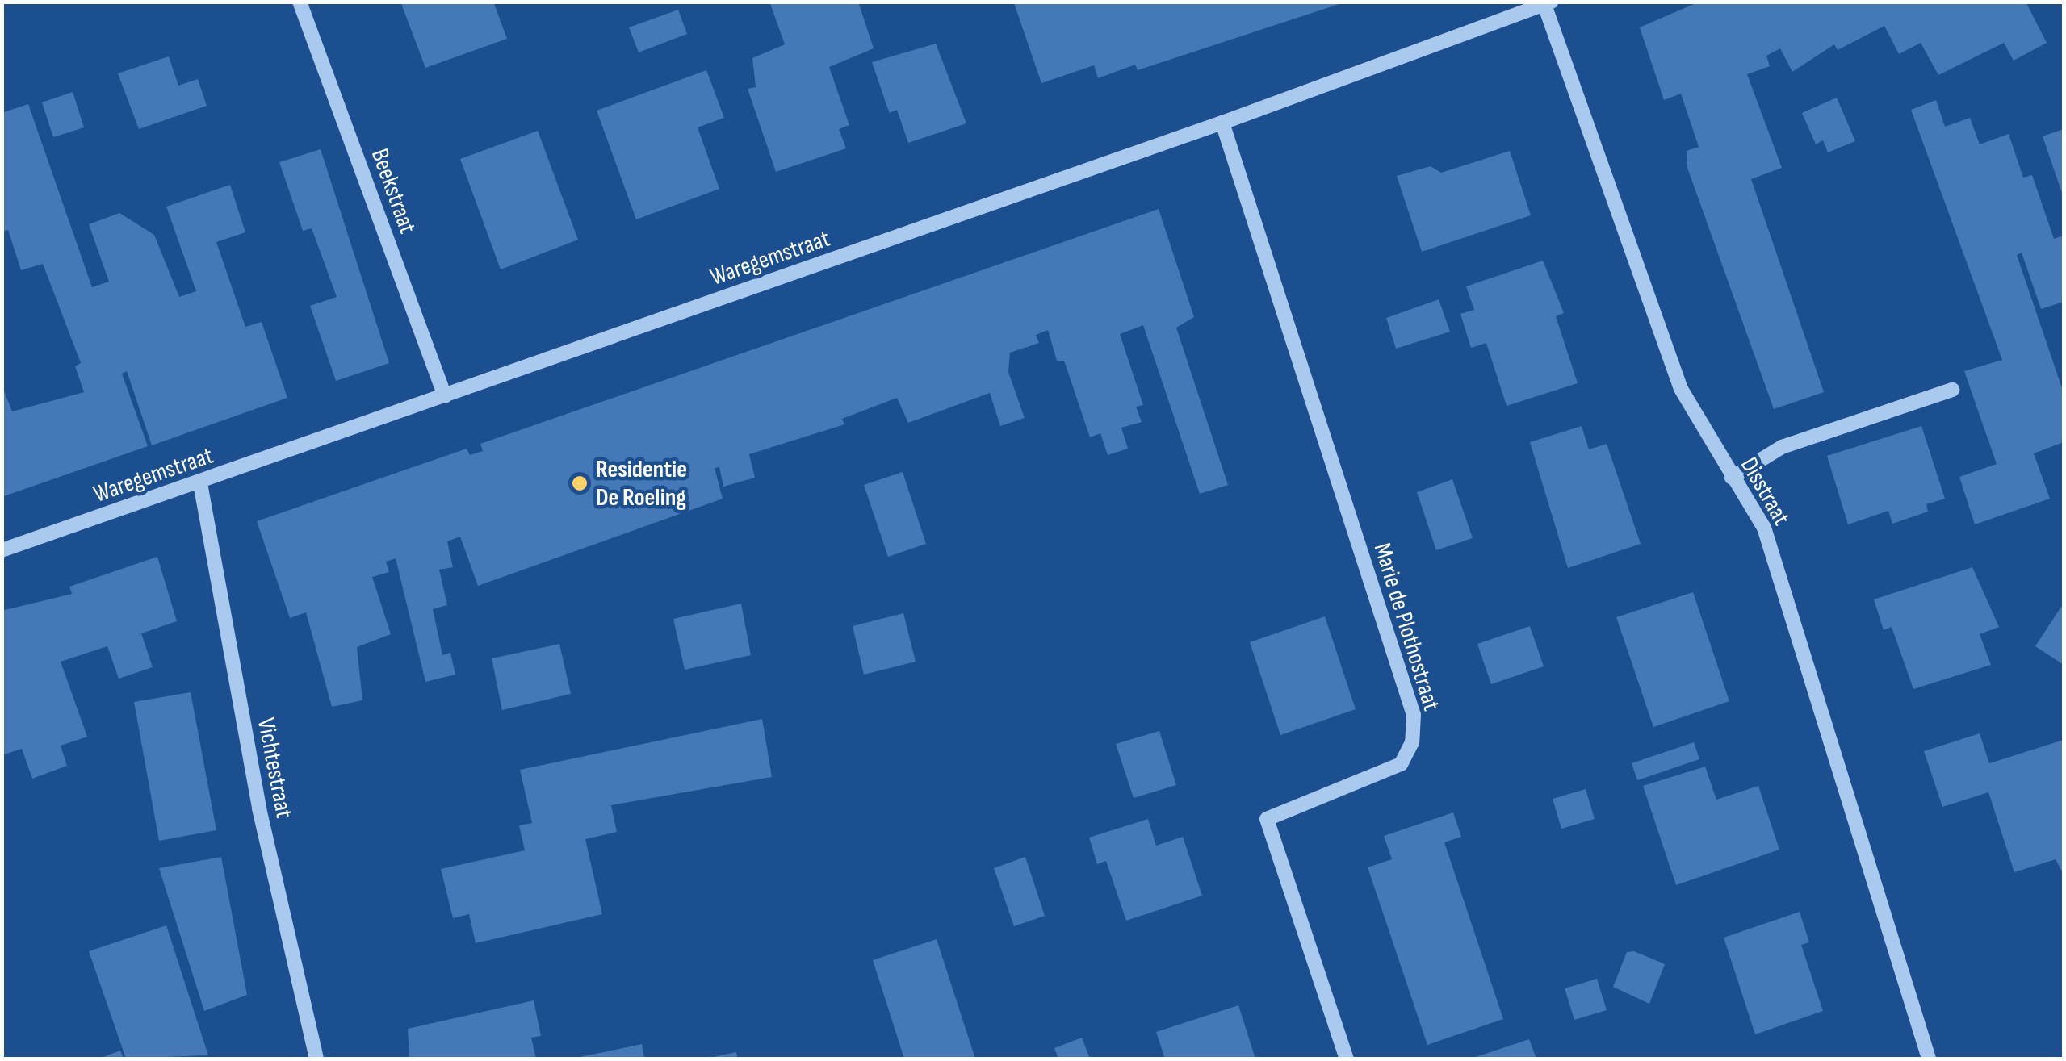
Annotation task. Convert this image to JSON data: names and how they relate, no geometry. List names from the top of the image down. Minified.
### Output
{"streets":{"street":["Beekstraat","Waregemstraat","Disstraat","Marie de Plothostraat","Vichtestraat"]},"crossings":[["Beekstraat","Waregemstraat"],["Waregemstraat","Disstraat"],["Waregemstraat","Marie de Plothostraat"],["Waregemstraat","Vichtestraat"]],"places":["Residentie De Roeling"]}
